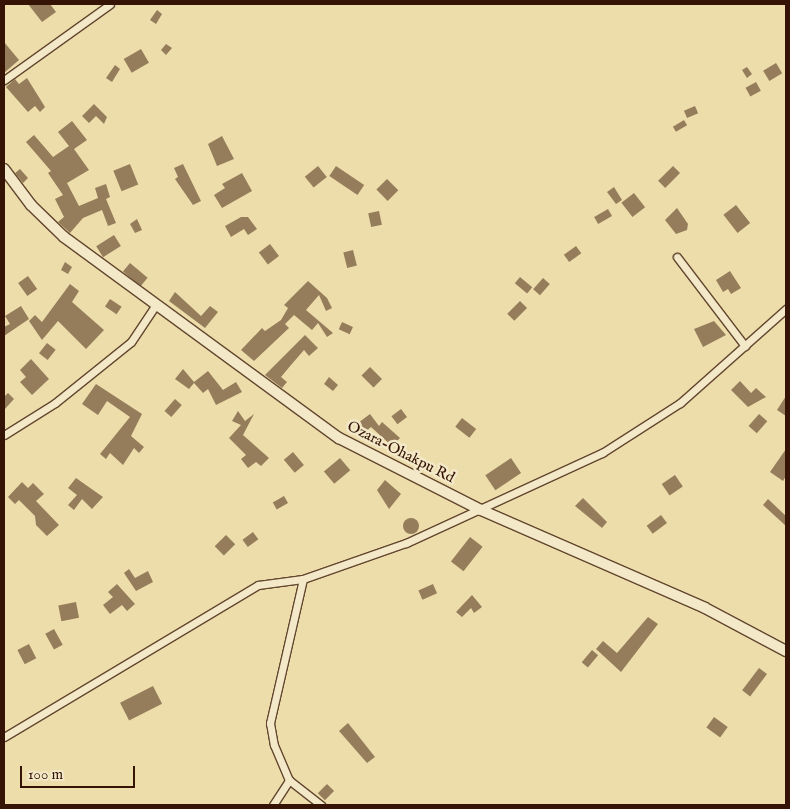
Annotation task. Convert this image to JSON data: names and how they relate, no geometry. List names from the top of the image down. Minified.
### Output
{"streets":{"main road":["Ozara-Ohakpu Rd"]},"scale_bar":"100 m"}
